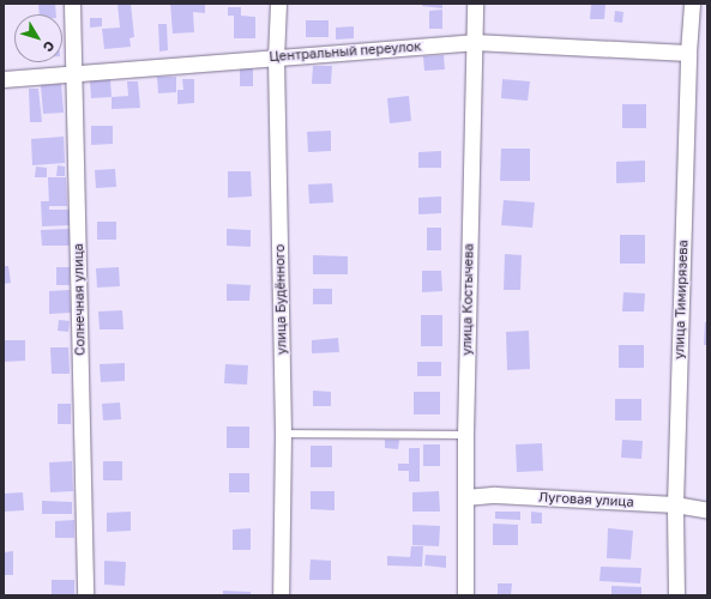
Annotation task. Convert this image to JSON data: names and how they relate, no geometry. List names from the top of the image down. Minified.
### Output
{"streets":{"street":["Центральный переулок","Солнечная улица","улица Будённого","улица Костычева","улица Тимирязева","Луговая улица"]},"crossings":[["Центральный переулок","Солнечная улица"],["Центральный переулок","улица Будённого"],["Центральный переулок","улица Костычева"],["Центральный переулок","улица Тимирязева"],["улица Костычева","Луговая улица"],["улица Тимирязева","Луговая улица"]],"north":"bottom right"}
